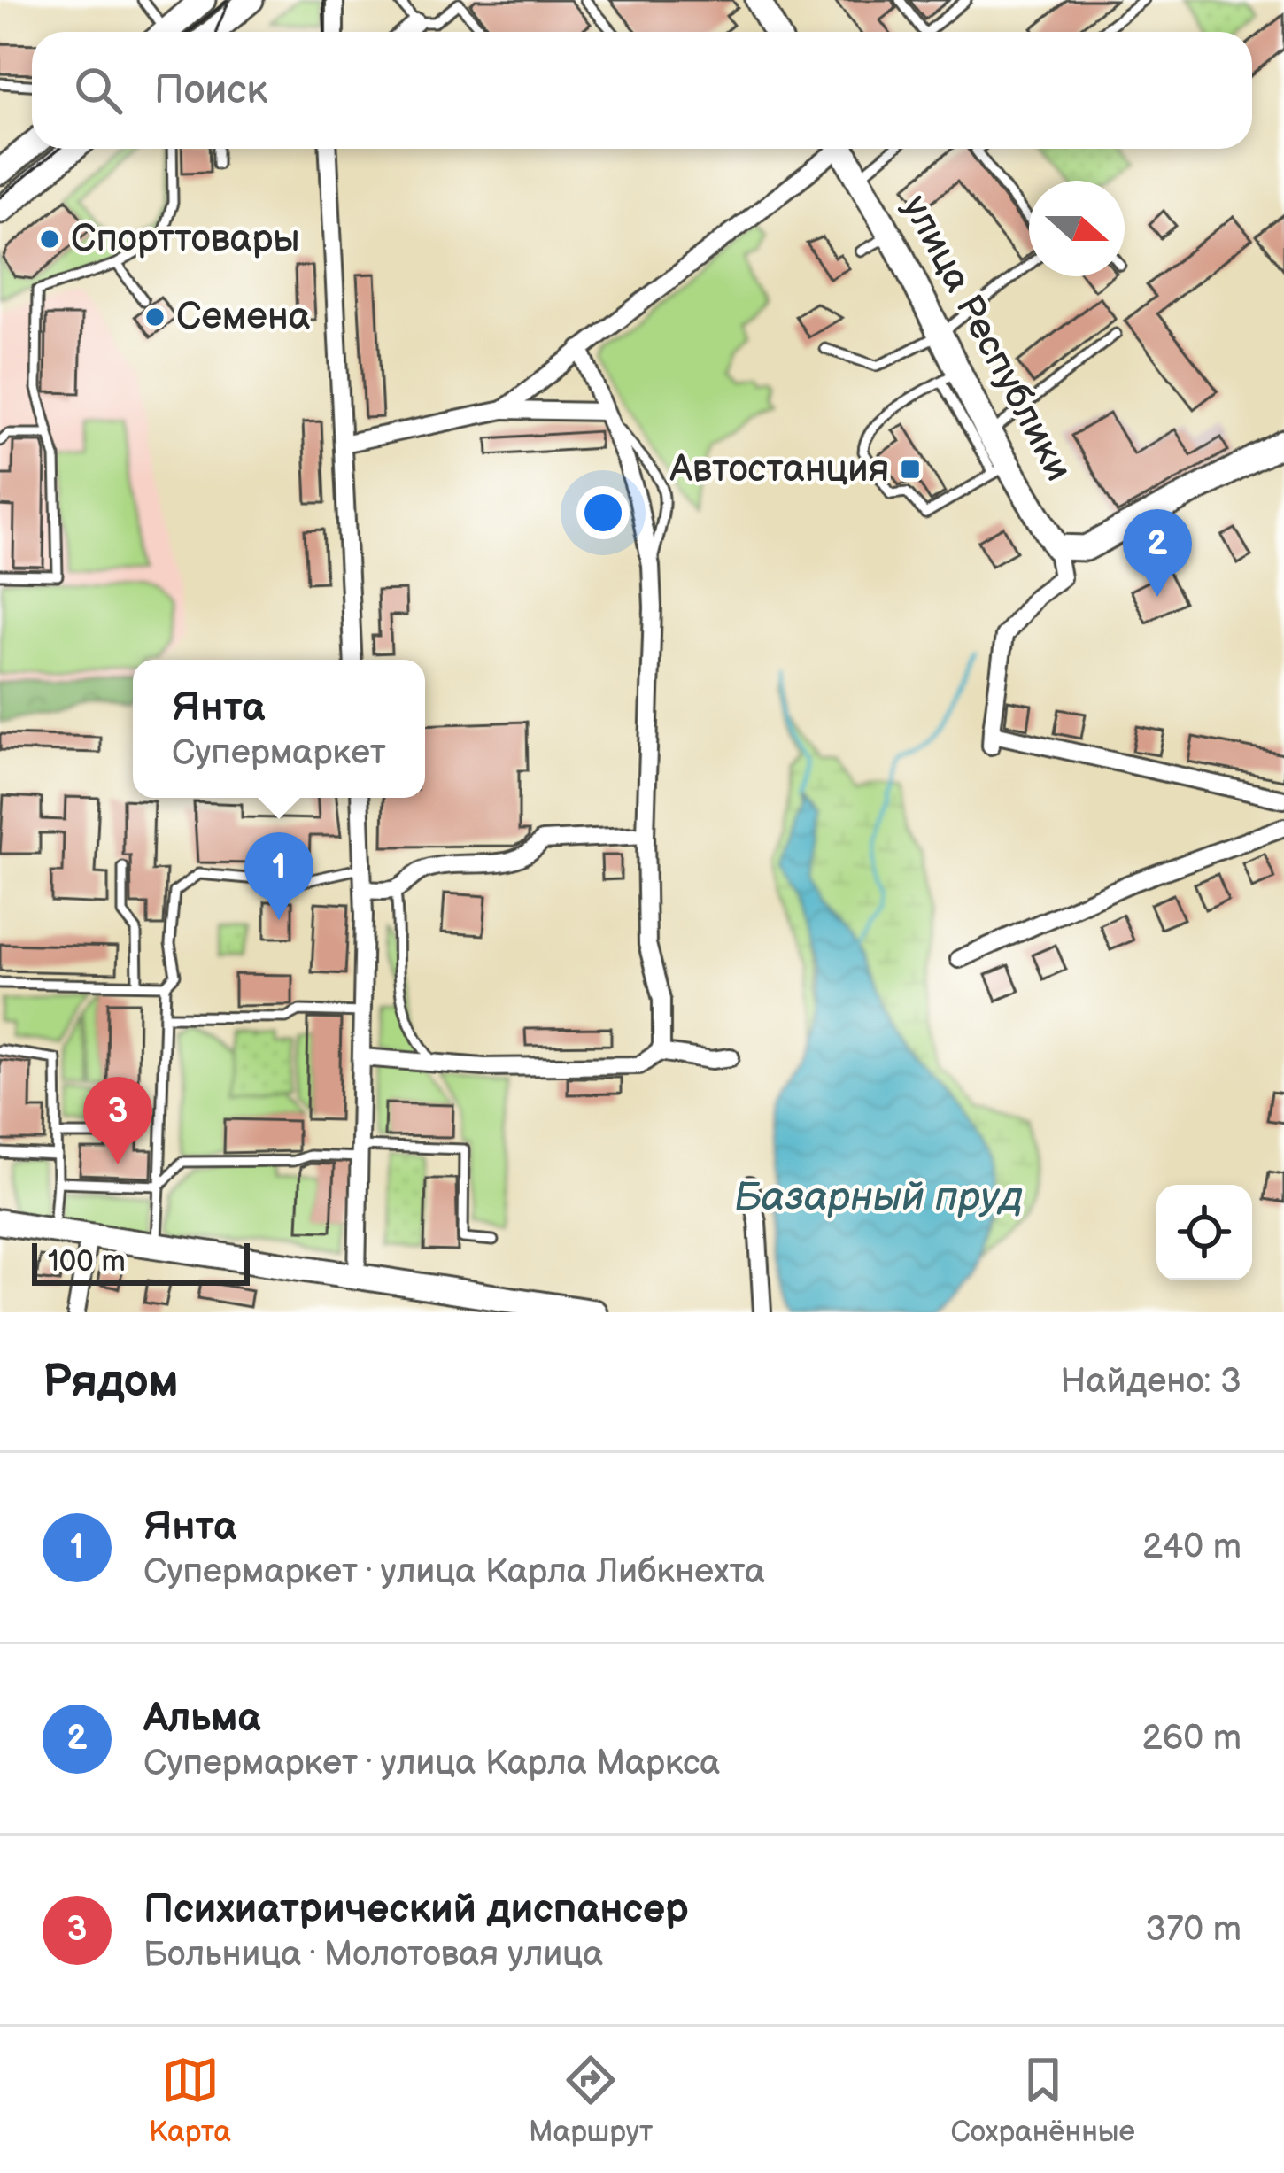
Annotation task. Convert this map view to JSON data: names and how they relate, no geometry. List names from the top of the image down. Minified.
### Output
{"streets":{"street":["улица Республики"]},"water":["Базарный пруд"],"places":{"other":["Спорттовары","Семена"],"transit":["Автостанция"]},"scale_bar":"100 m","north":"right","page":{"search":"Поиск","pins":["2","1","3"],"popup":["Янта","Супермаркет"],"scale":"100 m","heading":["Рядом","Найдено: 3"],"list":[{"mark":"1","name":"Янта","note":"Супермаркет · улица Карла Либкнехта","value":"240 m"},{"mark":"2","name":"Альма","note":"Супермаркет · улица Карла Маркса","value":"260 m"},{"mark":"3","name":"Психиатрический диспансер","note":"Больница · Молотовая улица","value":"370 m"}],"nav":["Карта","Маршрут","Сохранённые"]}}
